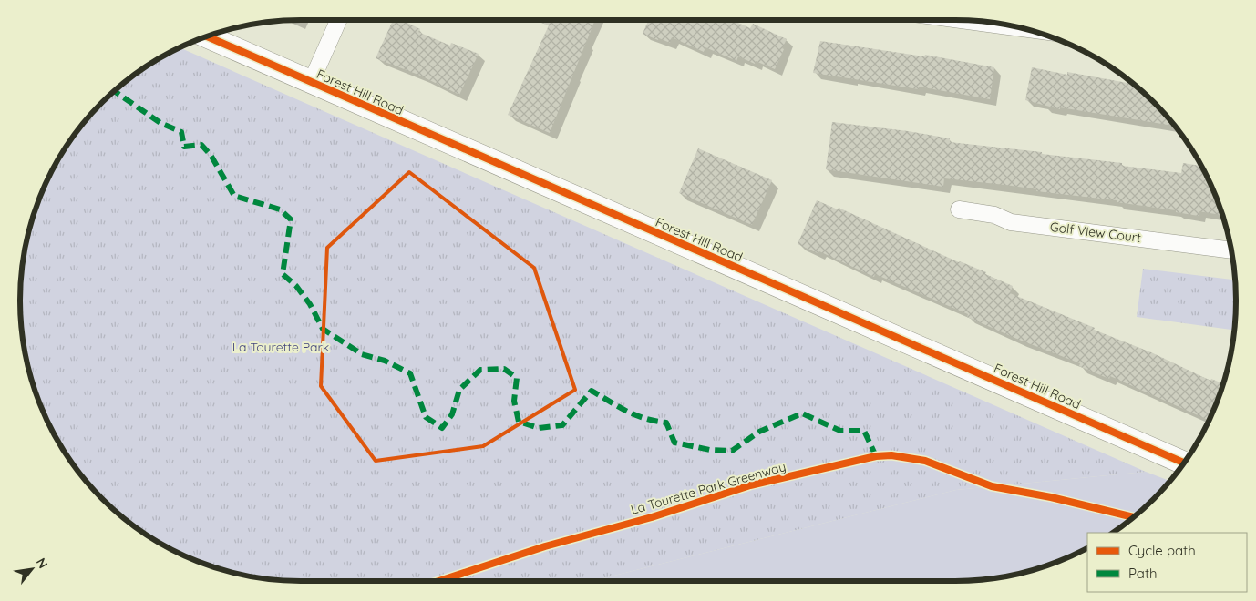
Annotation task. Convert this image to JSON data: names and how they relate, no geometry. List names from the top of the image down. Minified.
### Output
{"streets":{"street":["Forest Hill Road","Golf View Court"],"cycle path":["La Tourette Park Greenway"]},"parks":["La Tourette Park"],"legend":["Cycle path","Path"],"north":"top right"}
